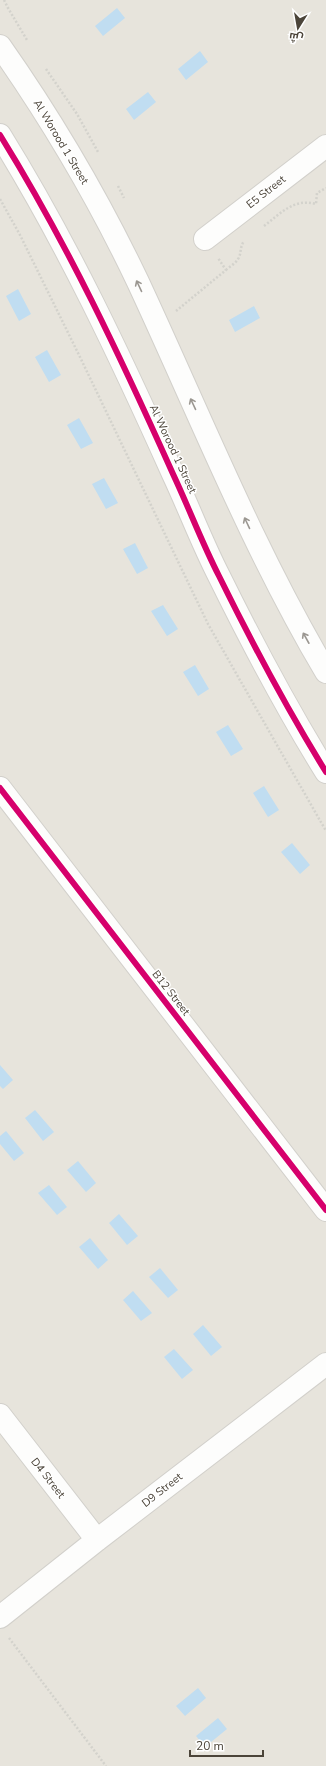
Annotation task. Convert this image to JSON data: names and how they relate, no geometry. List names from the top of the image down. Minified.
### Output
{"streets":{"street":["Al Worood 1 Street","E5 Street","B12 Street","D4 Street","D9 Street"]},"crossings":[["D4 Street","D9 Street"]],"scale_bar":"20 m","north":"bottom"}
